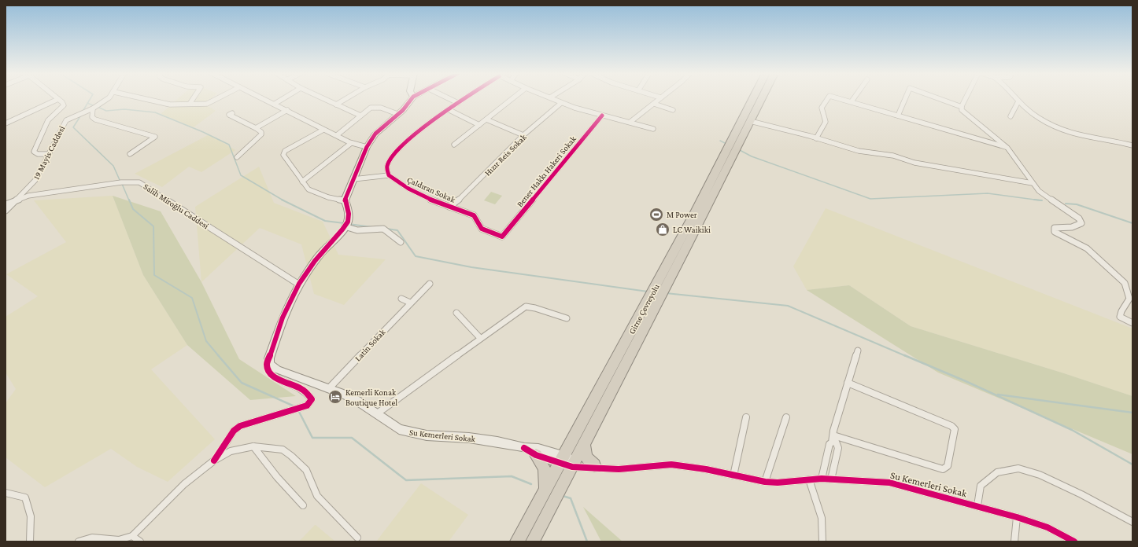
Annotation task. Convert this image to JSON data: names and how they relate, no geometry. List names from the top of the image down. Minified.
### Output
{"streets":{"highway":["Girne Çevreyolu"],"street":["19 Mayis Caddesi","Hızır Reis Sokak","Bener Hakkı Hakeri Sokak","Çaldıran Sokak","Salih Miroğlu Caddesi","Latin Sokak","Su Kemerleri Sokak"]},"crossings":[["19 Mayis Caddesi","Salih Miroğlu Caddesi"],["Hızır Reis Sokak","Çaldıran Sokak"],["Bener Hakkı Hakeri Sokak","Çaldıran Sokak"],["Latin Sokak","Su Kemerleri Sokak"]],"places":{"sports":["M Power"],"shop":["LC Waikiki"],"hotel":["Kemerli Konak Boutique Hotel"]}}
